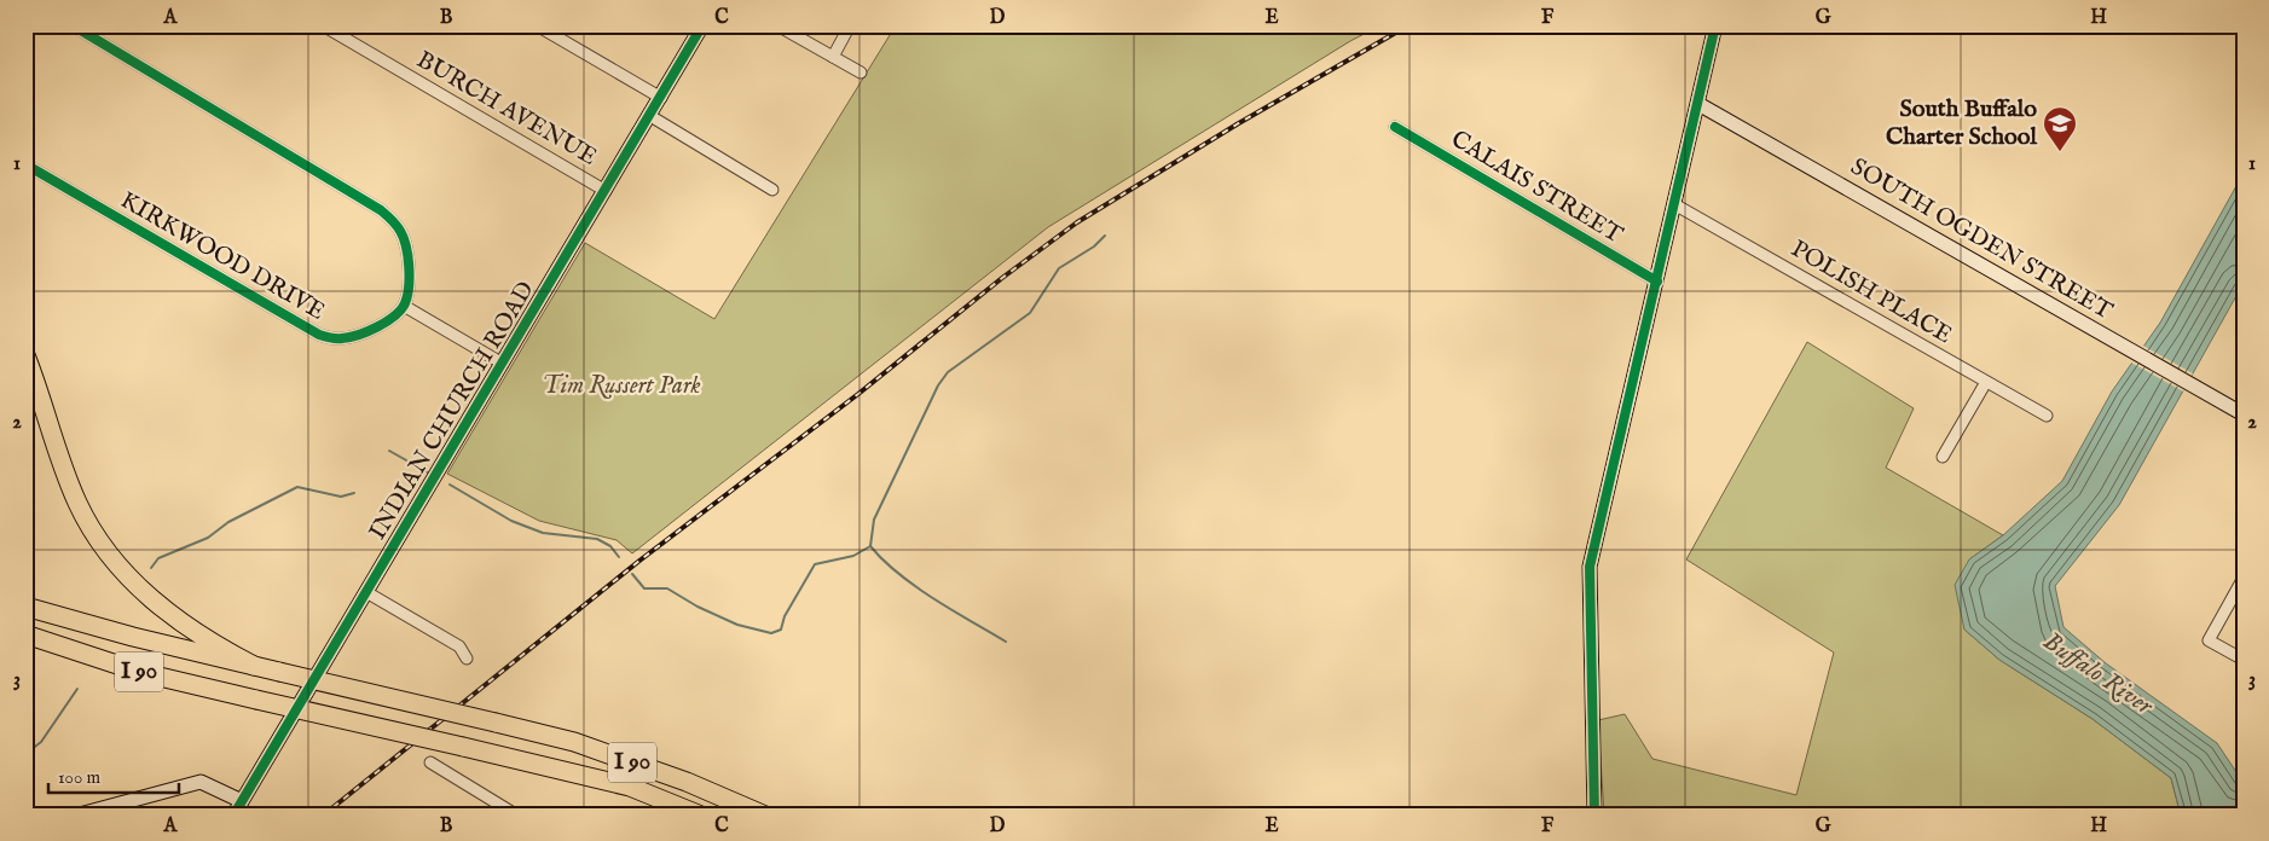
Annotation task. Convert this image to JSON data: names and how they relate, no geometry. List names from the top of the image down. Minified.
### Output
{"streets":{"highway":["I 90"],"street":["BURCH AVENUE","CALAIS STREET","SOUTH OGDEN STREET","KIRKWOOD DRIVE","POLISH PLACE","INDIAN CHURCH ROAD"]},"crossings":[["BURCH AVENUE","INDIAN CHURCH ROAD"]],"water":["Buffalo River"],"parks":["Tim Russert Park"],"places":{"school or university":["South Buffalo Charter School"]},"scale_bar":"100 m","grid":{"columns":["A","B","C","D","E","F","G","H"],"rows":["1","2","3"]}}
